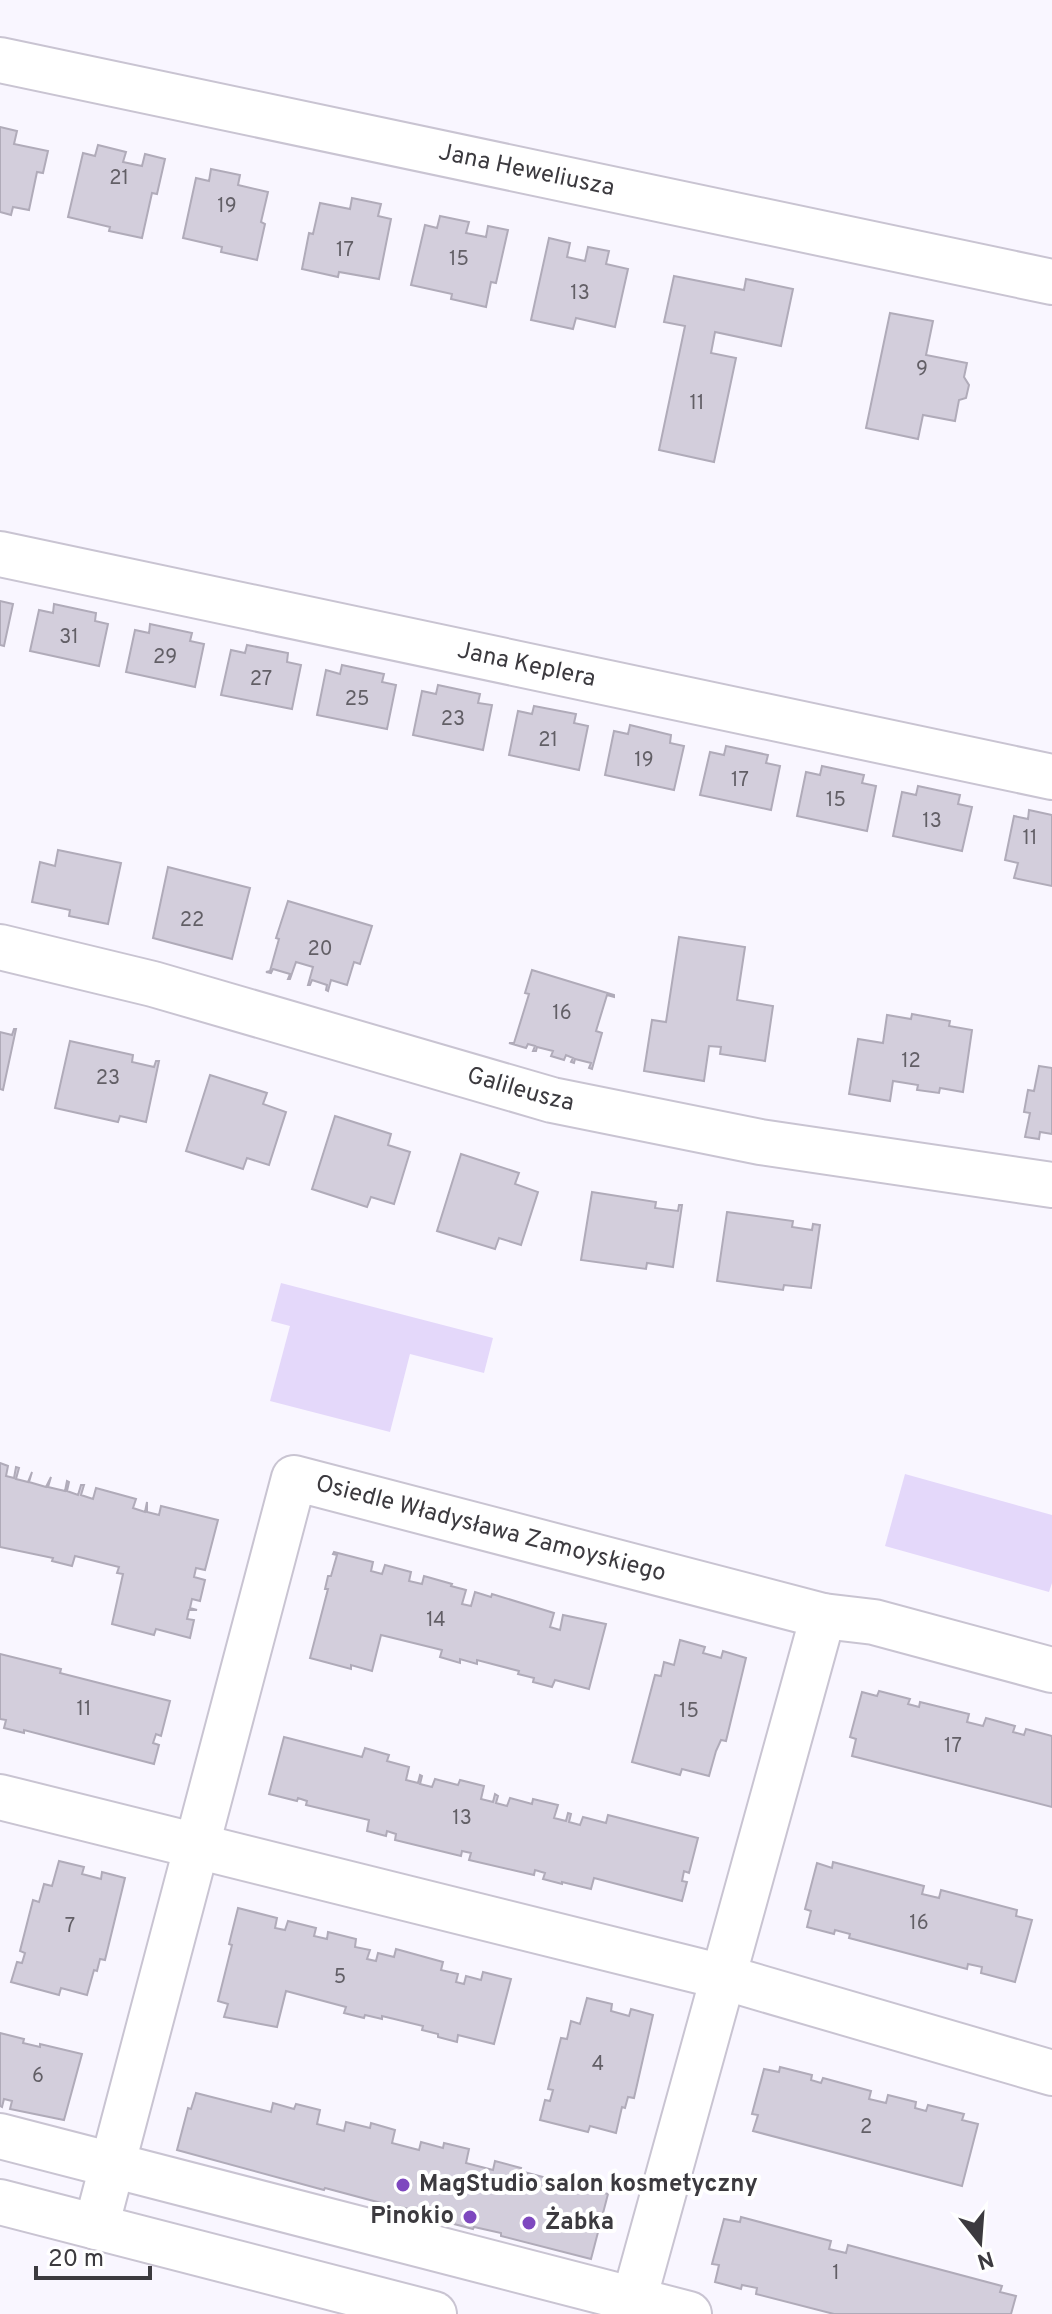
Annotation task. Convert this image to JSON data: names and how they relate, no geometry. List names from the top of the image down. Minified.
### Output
{"streets":{"street":["Jana Heweliusza","Jana Keplera","Galileusza","Osiedle Władysława Zamoyskiego"]},"places":["MagStudio salon kosmetyczny","Pinokio","Żabka"],"house_numbers":["21","19","17","15","13","9","11","31","29","27","25","23","21","19","17","15","13","11","22","20","16","12","23","14","11","15","17","13","16","7","5","4","6","2","1"],"scale_bar":"20 m","north":"bottom"}
